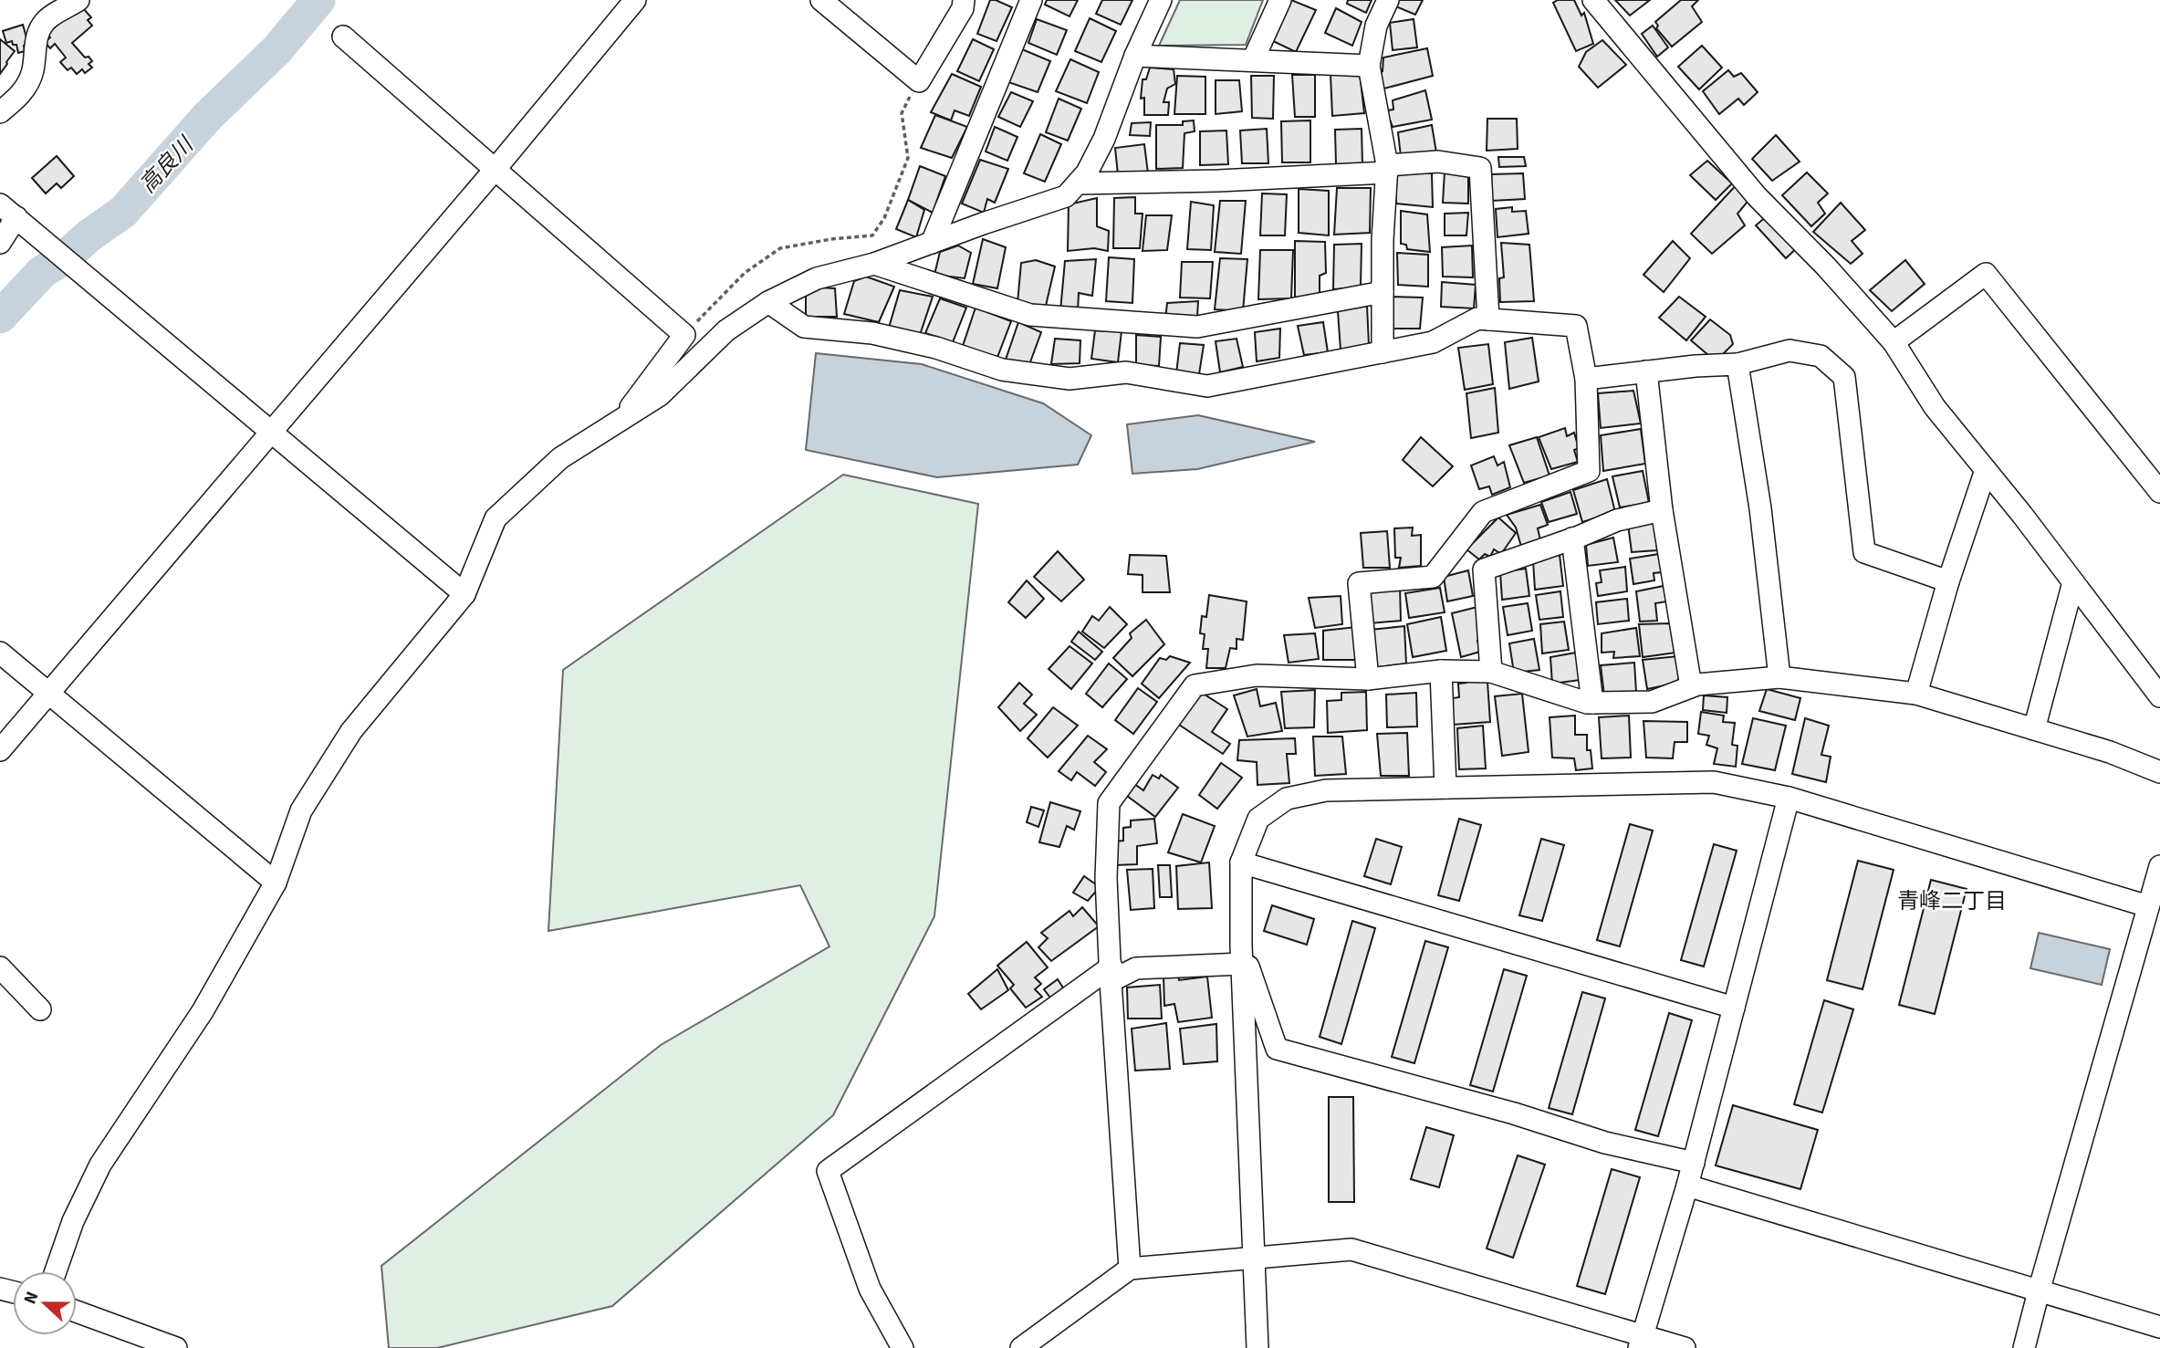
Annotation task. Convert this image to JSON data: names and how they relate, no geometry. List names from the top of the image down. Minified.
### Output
{"districts":["青峰二丁目"],"water":["高良川"],"north":"left"}
